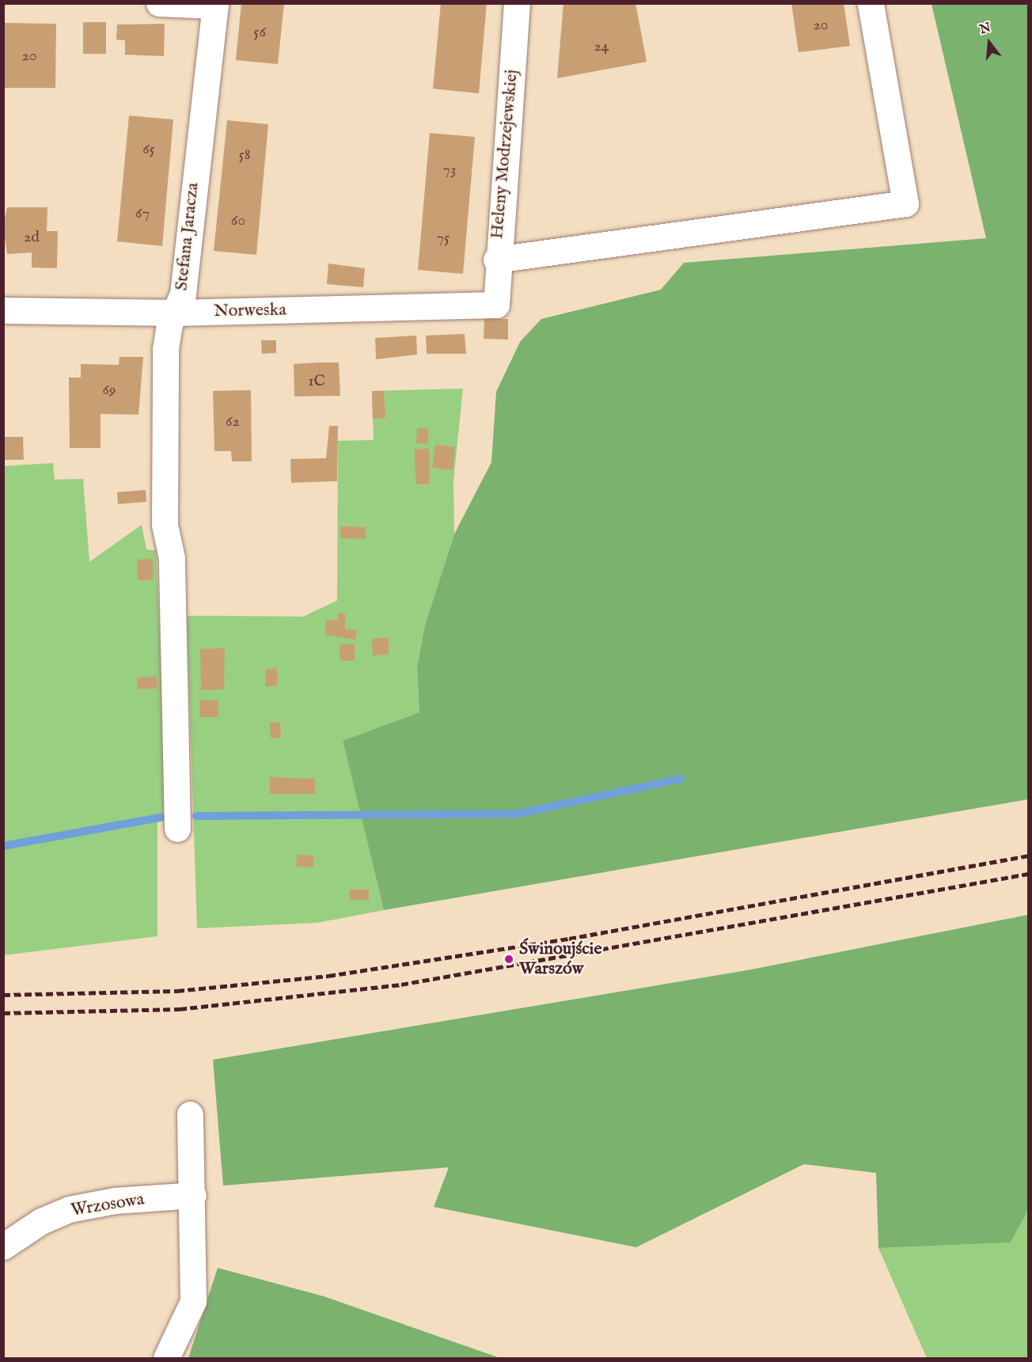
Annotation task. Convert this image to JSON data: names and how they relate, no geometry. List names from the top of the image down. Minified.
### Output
{"streets":{"street":["Heleny Modrzejewskiej","Stefana Jaracza","Norweska","Wrzosowa"]},"crossings":[["Heleny Modrzejewskiej","Norweska"],["Stefana Jaracza","Norweska"]],"places":["Świnoujście Warszów"],"house_numbers":["20","56","24","20","65","58","73","67","60","2d","75","1C","69","62"],"north":"top"}
